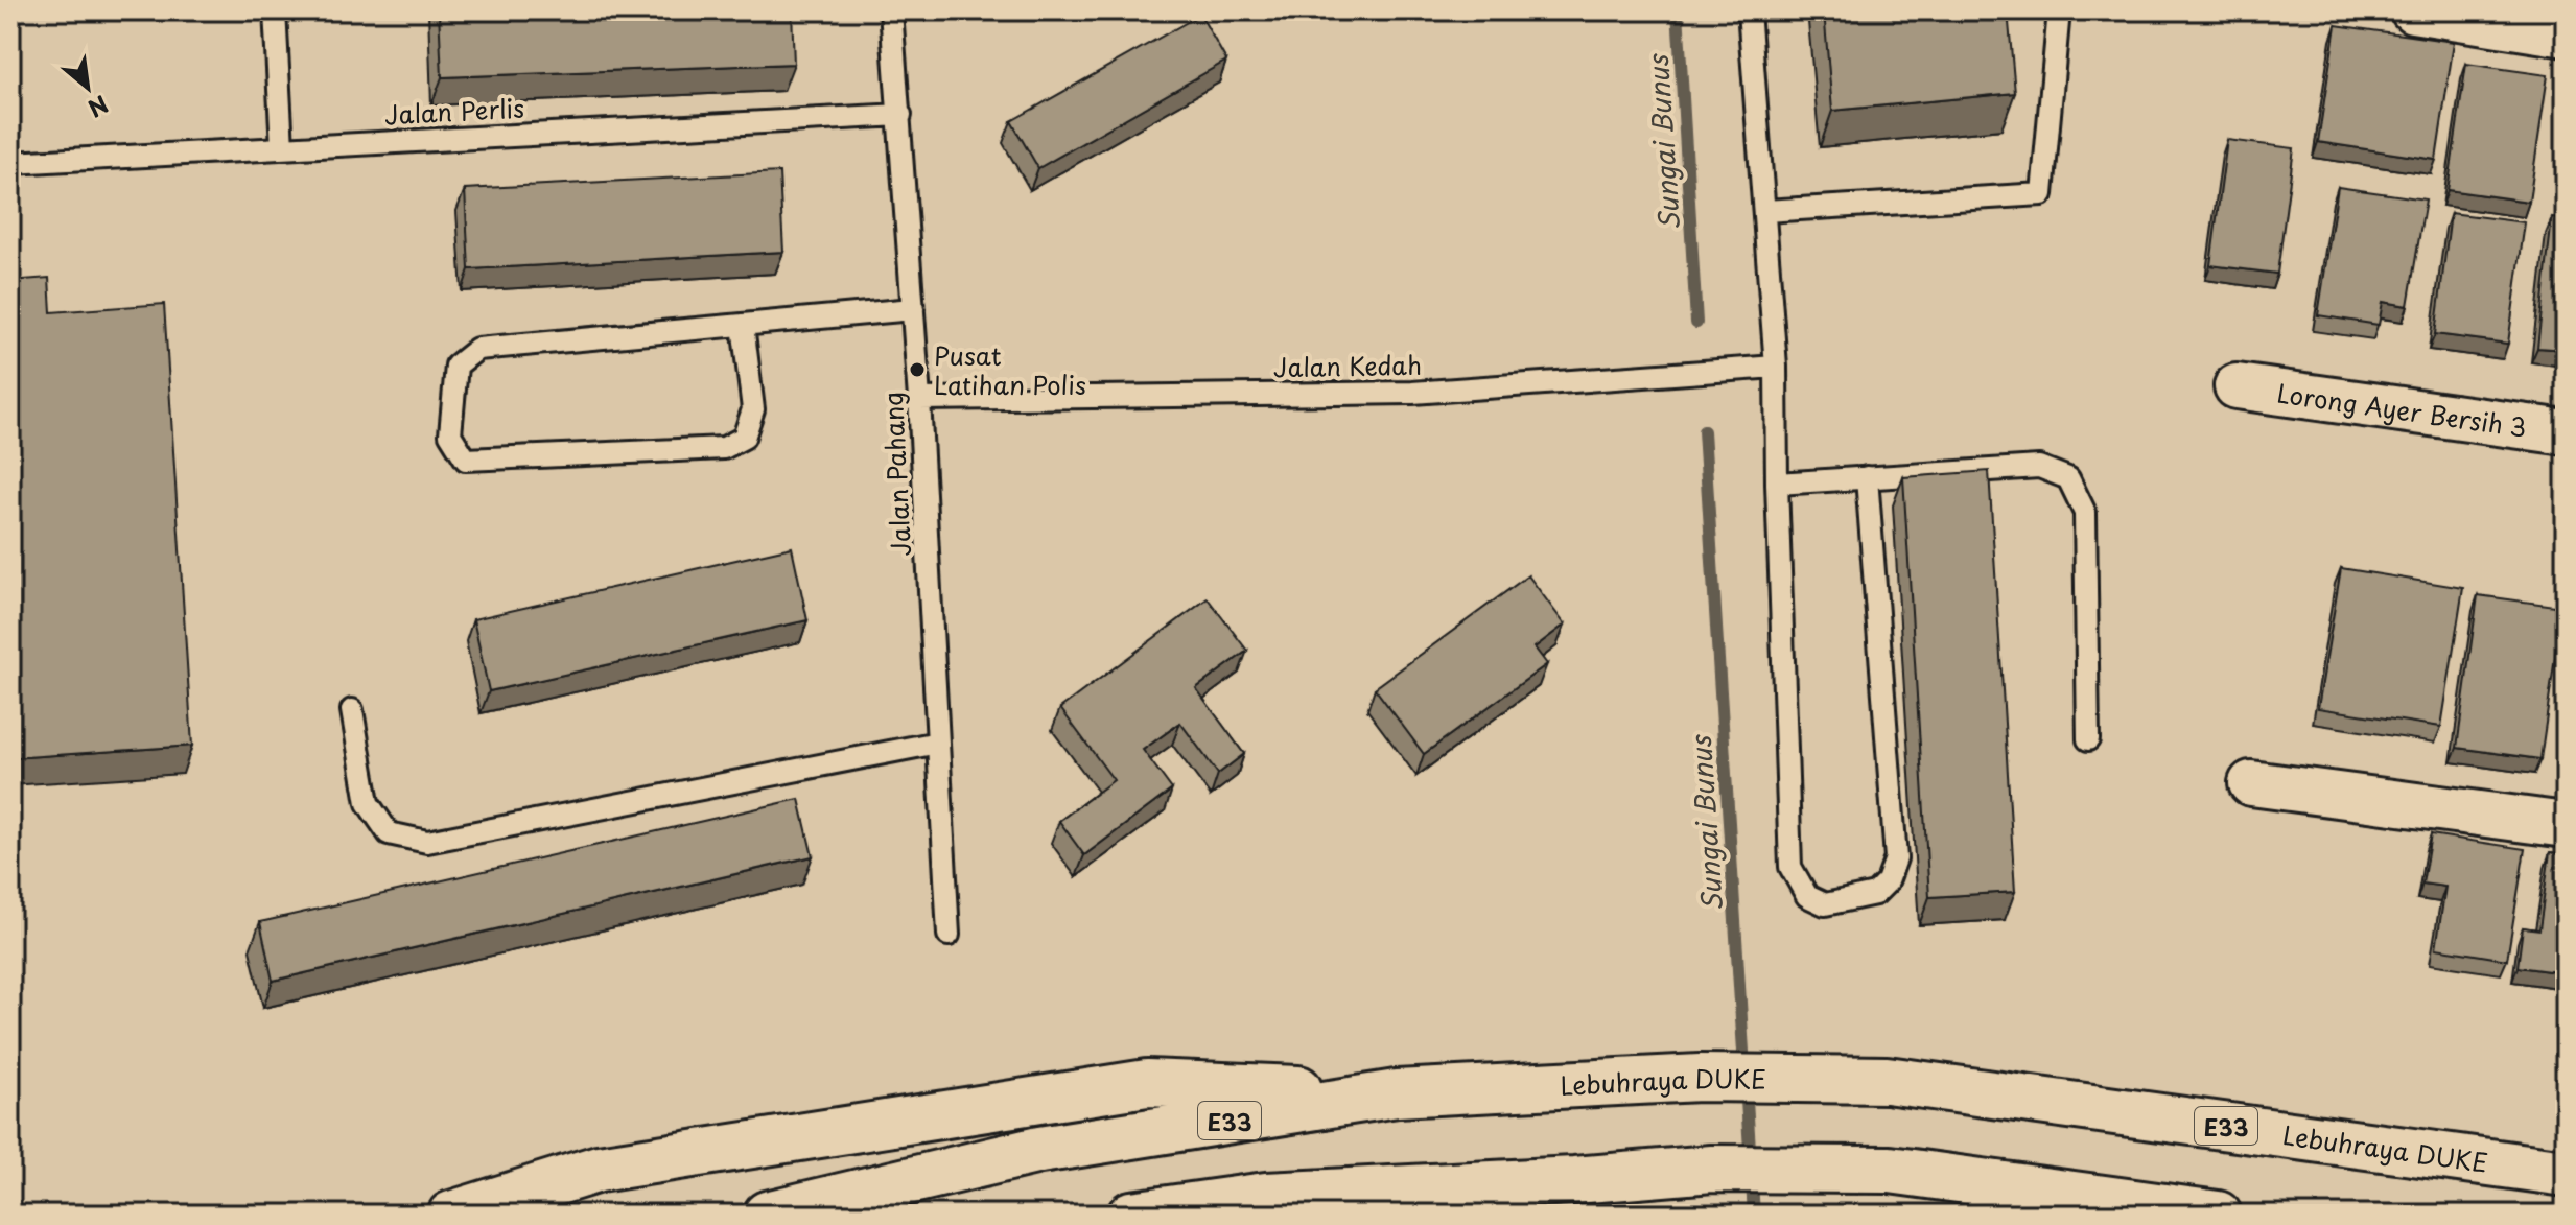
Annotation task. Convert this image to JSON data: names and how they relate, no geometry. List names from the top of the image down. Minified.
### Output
{"streets":{"highway":["Lebuhraya DUKE","E33"],"street":["Lorong Ayer Bersih 3"],"lane":["Jalan Perlis","Jalan Kedah","Jalan Pahang"]},"crossings":[["Jalan Perlis","Jalan Pahang"],["Jalan Kedah","Jalan Pahang"]],"water":["Sungai Bunus"],"places":["Pusat Latihan Polis"],"north":"bottom right"}
